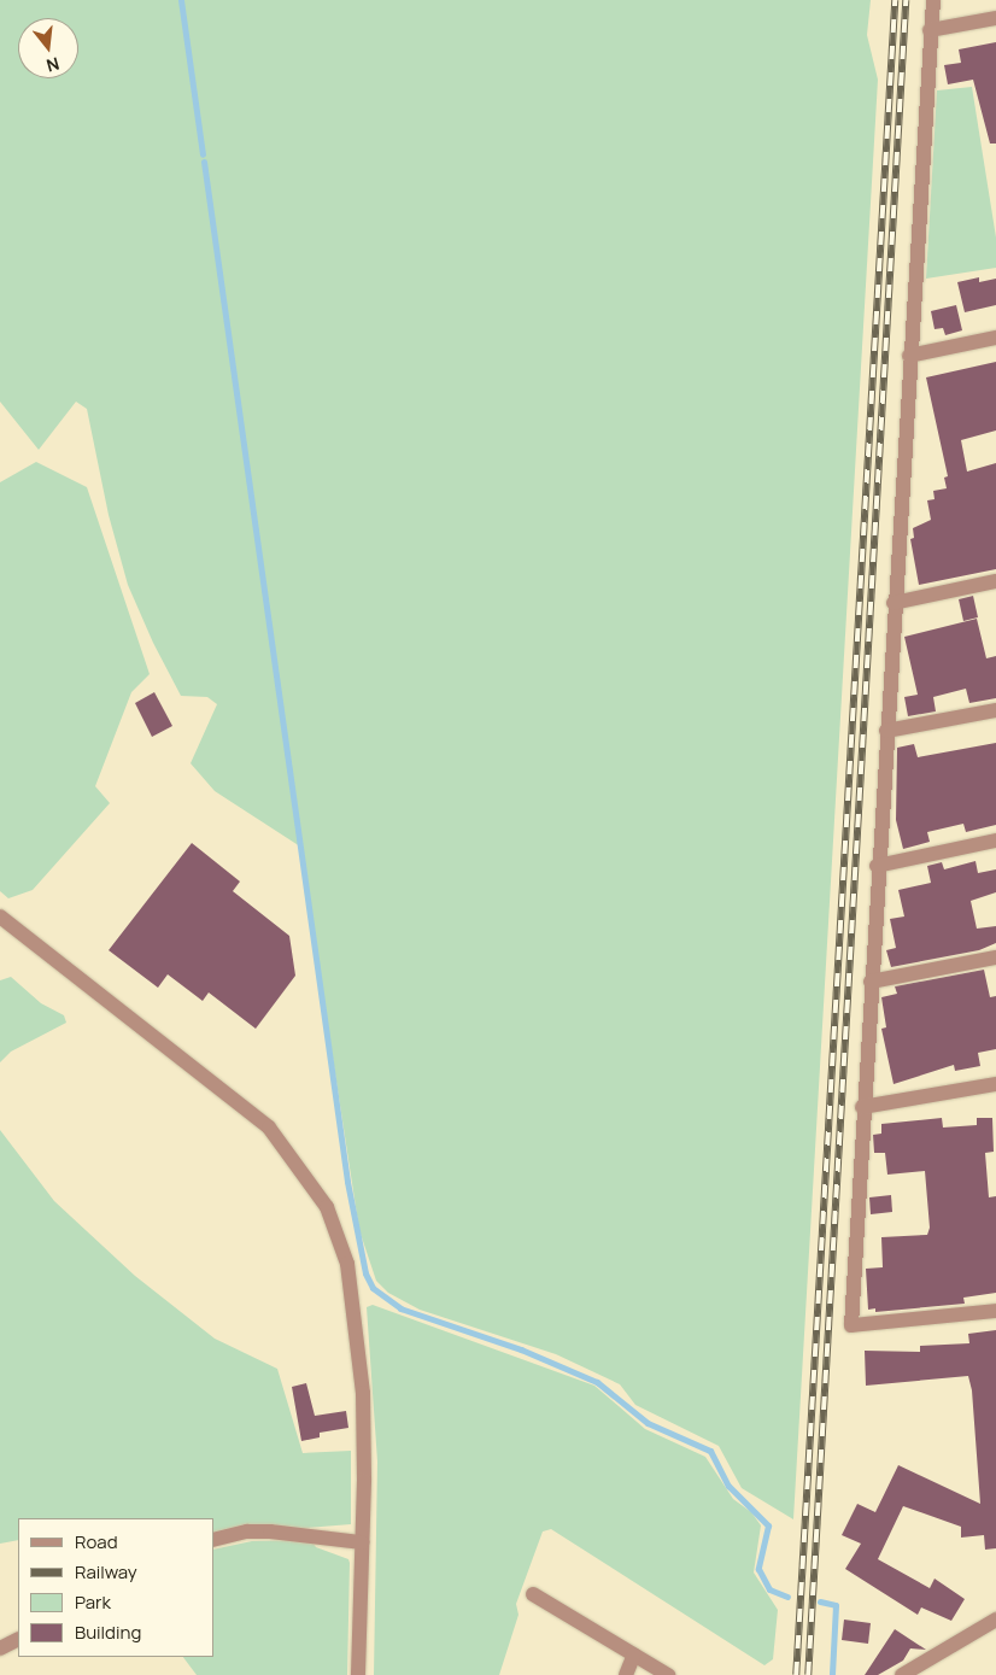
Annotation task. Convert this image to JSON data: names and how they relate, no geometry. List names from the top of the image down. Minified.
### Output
{"legend":["Road","Railway","Park","Building"],"north":"bottom"}
